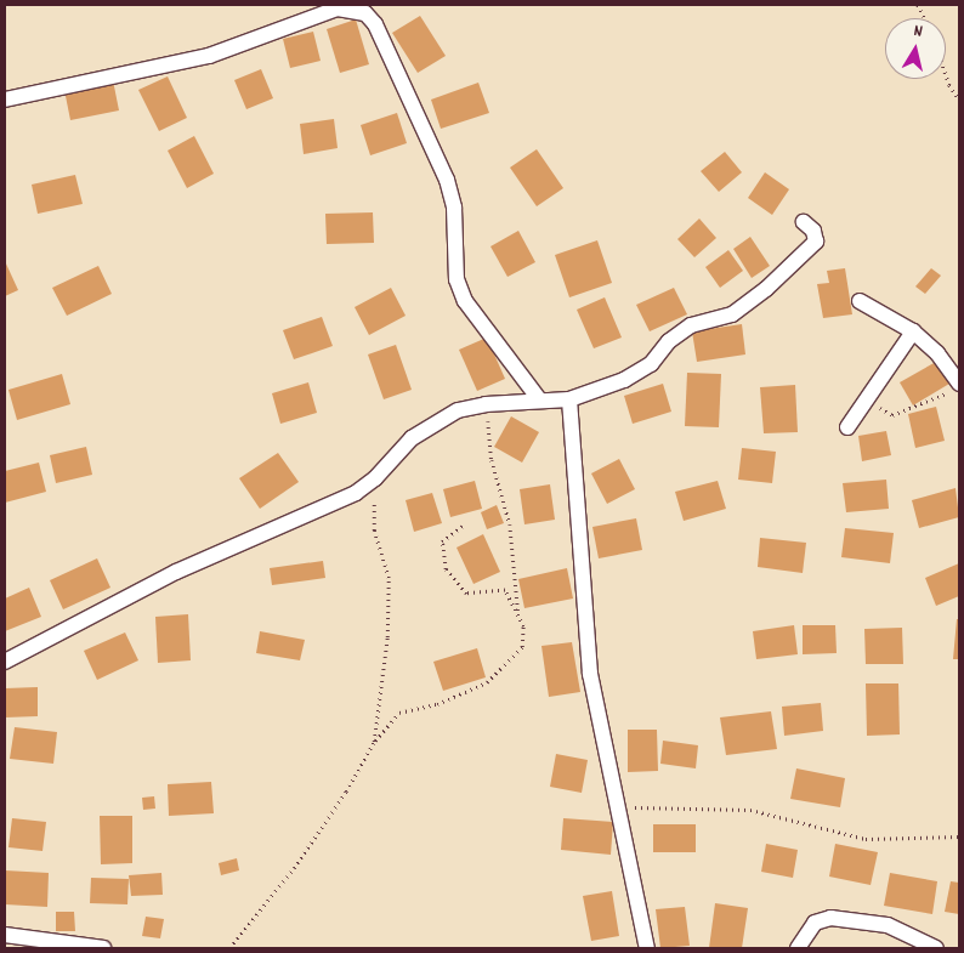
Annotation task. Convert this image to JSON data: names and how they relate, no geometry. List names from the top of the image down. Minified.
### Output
{"north":"top"}
